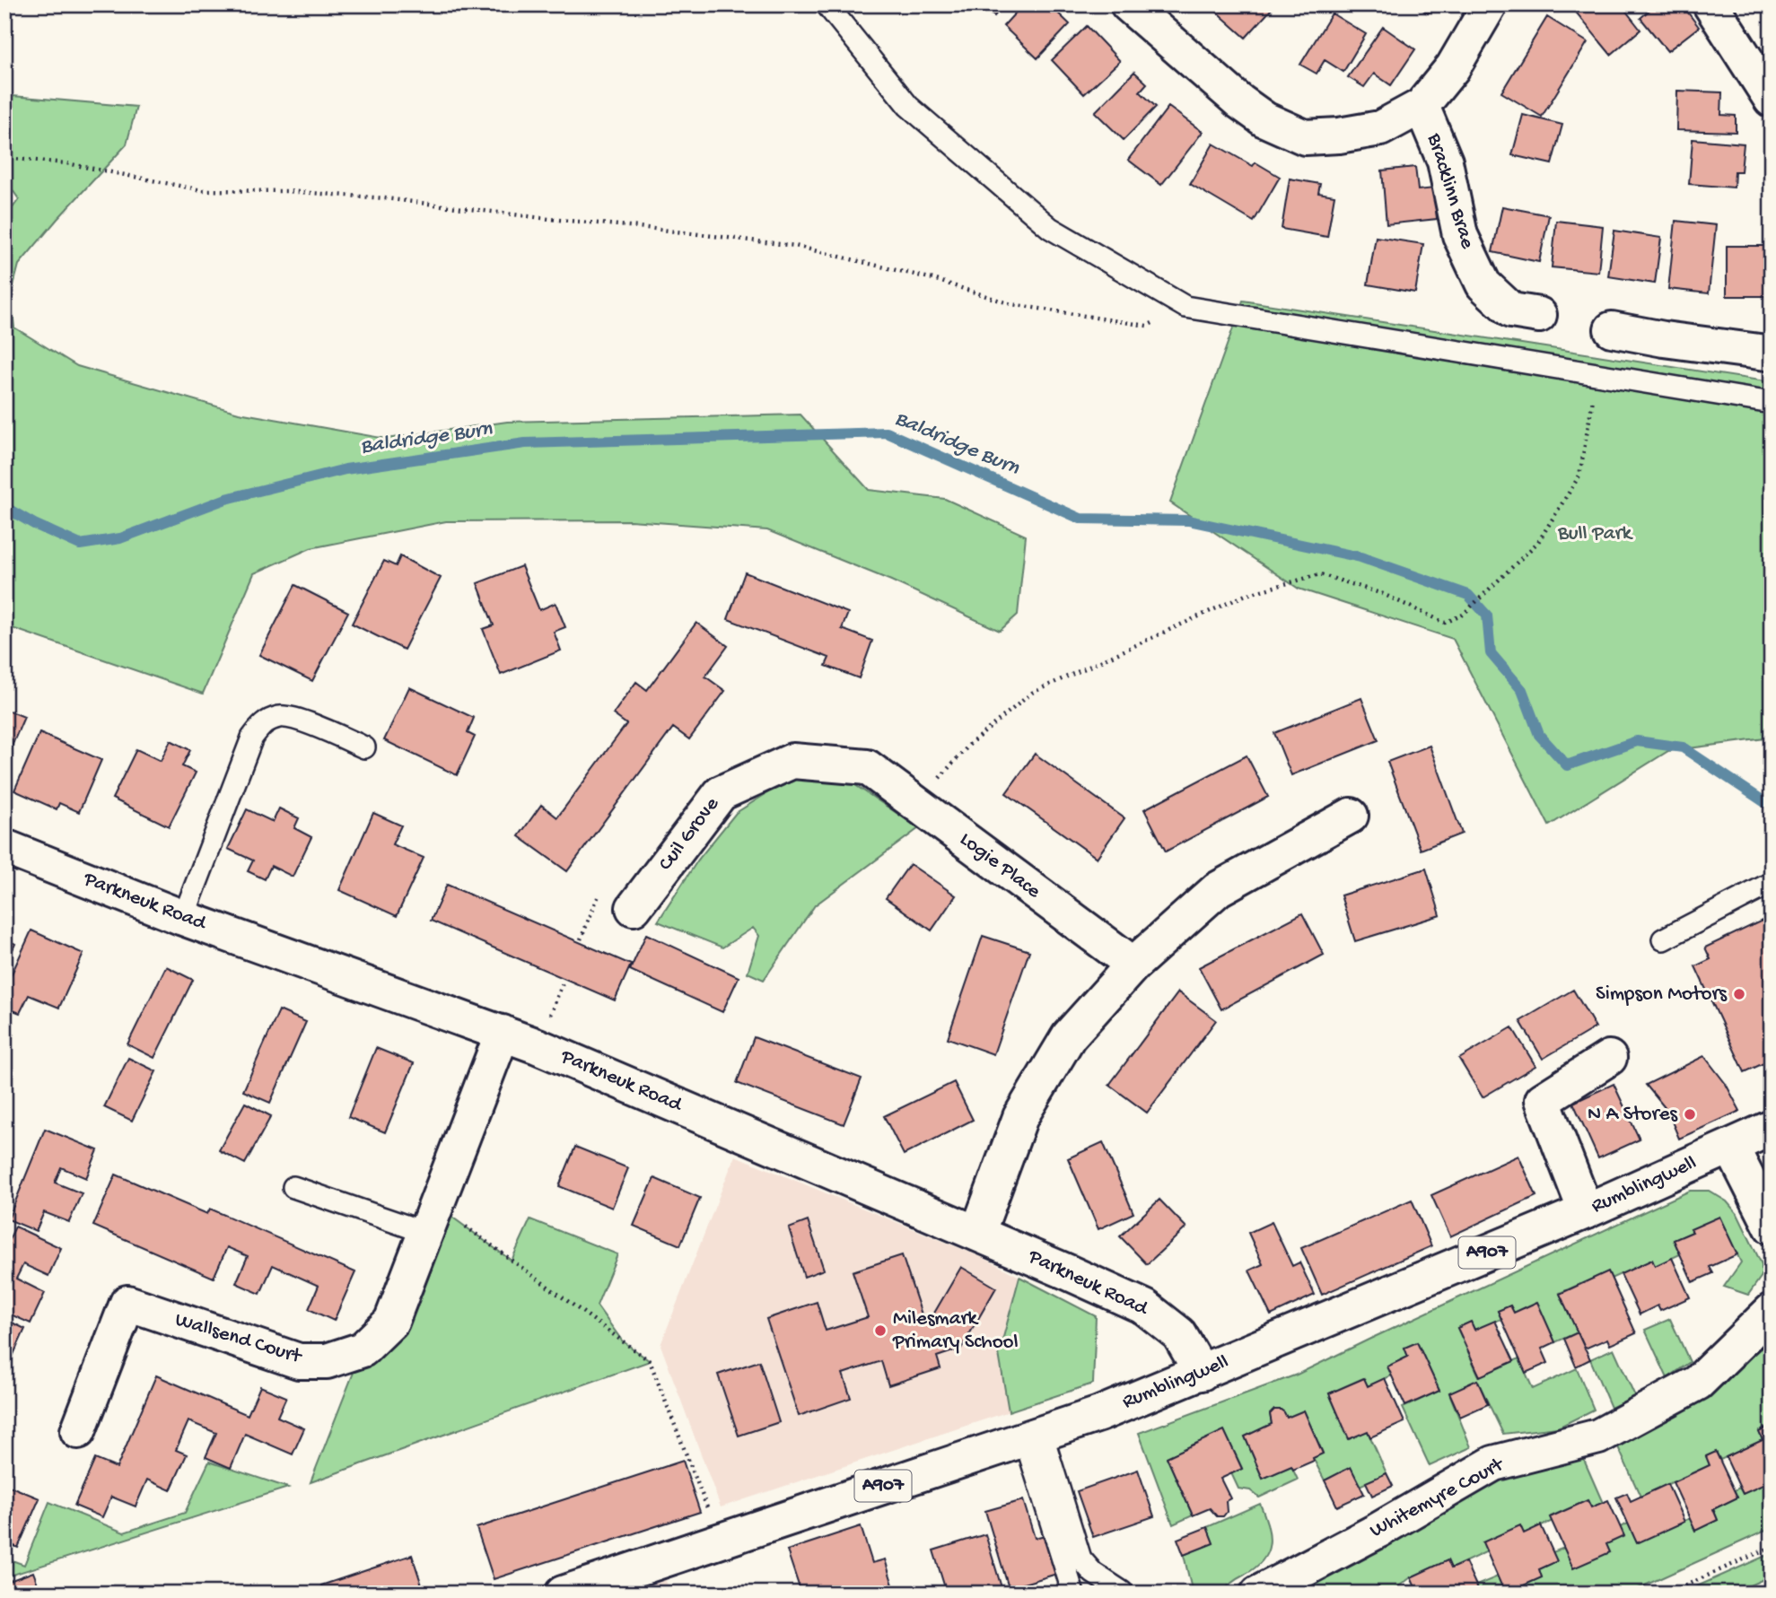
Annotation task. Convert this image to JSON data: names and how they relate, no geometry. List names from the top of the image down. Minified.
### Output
{"streets":{"street":["Bracklinn Brae","Cuil Grove","Logie Place","Parkneuk Road","Rumblingwell","A907","Wallsend Court","Whitemyre Court"]},"crossings":[["Cuil Grove","Logie Place"],["Parkneuk Road","Rumblingwell"],["Parkneuk Road","Wallsend Court"]],"water":["Baldridge Burn"],"parks":["Bull Park"],"places":["Simpson Motors","N A Stores","Milesmark Primary School"]}
